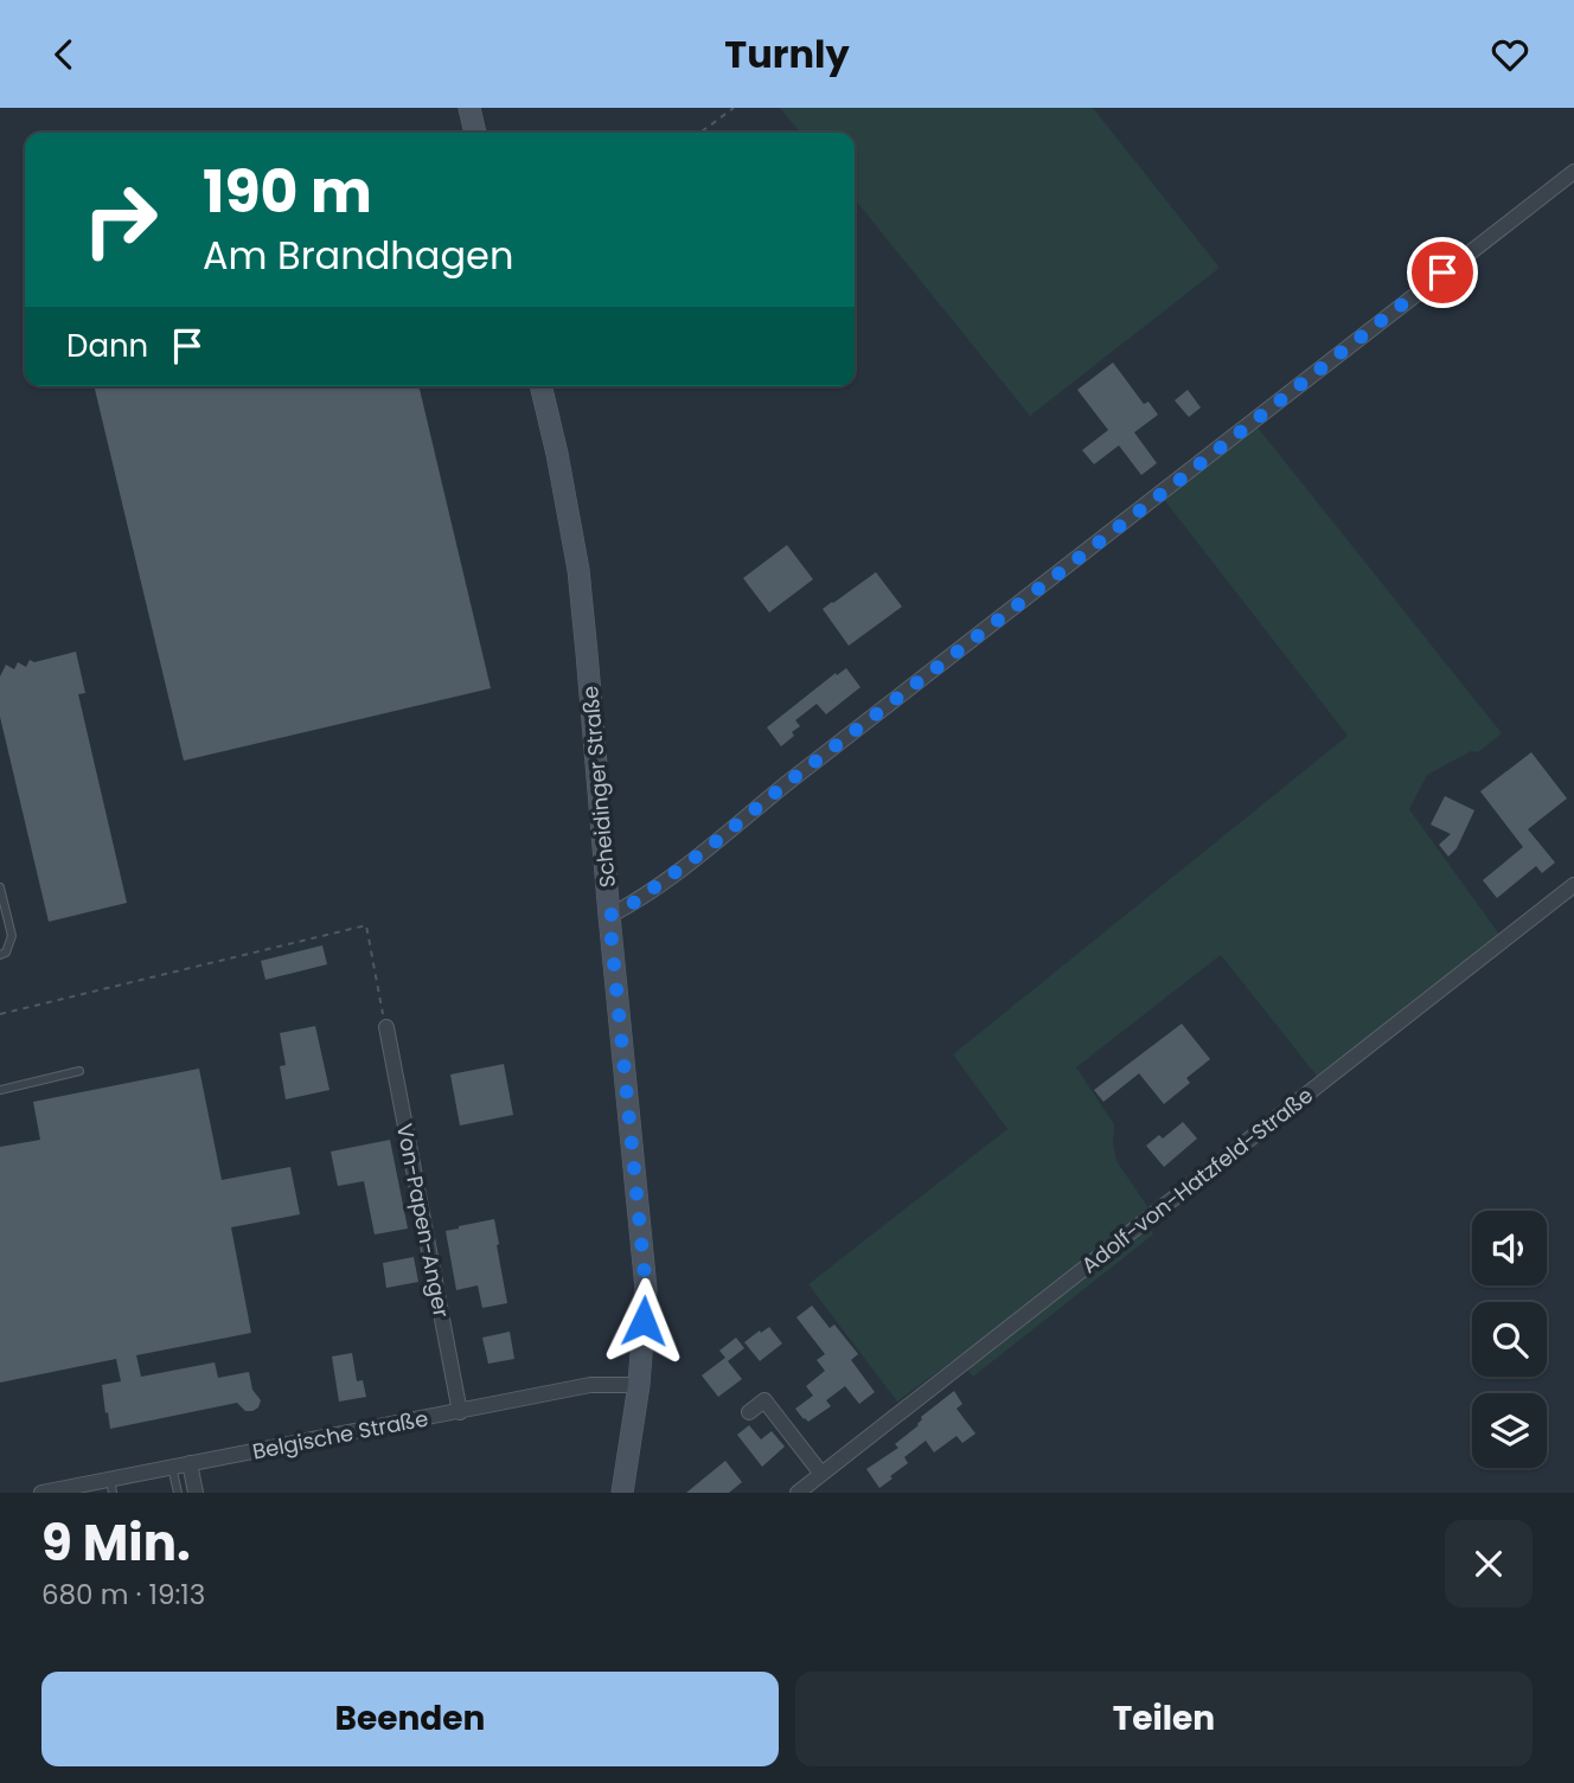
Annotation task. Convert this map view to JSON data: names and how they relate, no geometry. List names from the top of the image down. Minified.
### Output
{"streets":{"main road":["Scheidinger Straße"],"street":["Adolf-von-Hatzfeld-Straße","Von-Papen-Anger","Belgische Straße"]},"crossings":[["Scheidinger Straße","Belgische Straße"],["Von-Papen-Anger","Belgische Straße"]],"page":{"header":"Turnly","turn":["190 m","Am Brandhagen"],"then":"Dann","heading":["9 Min.","680 m · 19:13"],"buttons":["Beenden","Teilen"]}}
